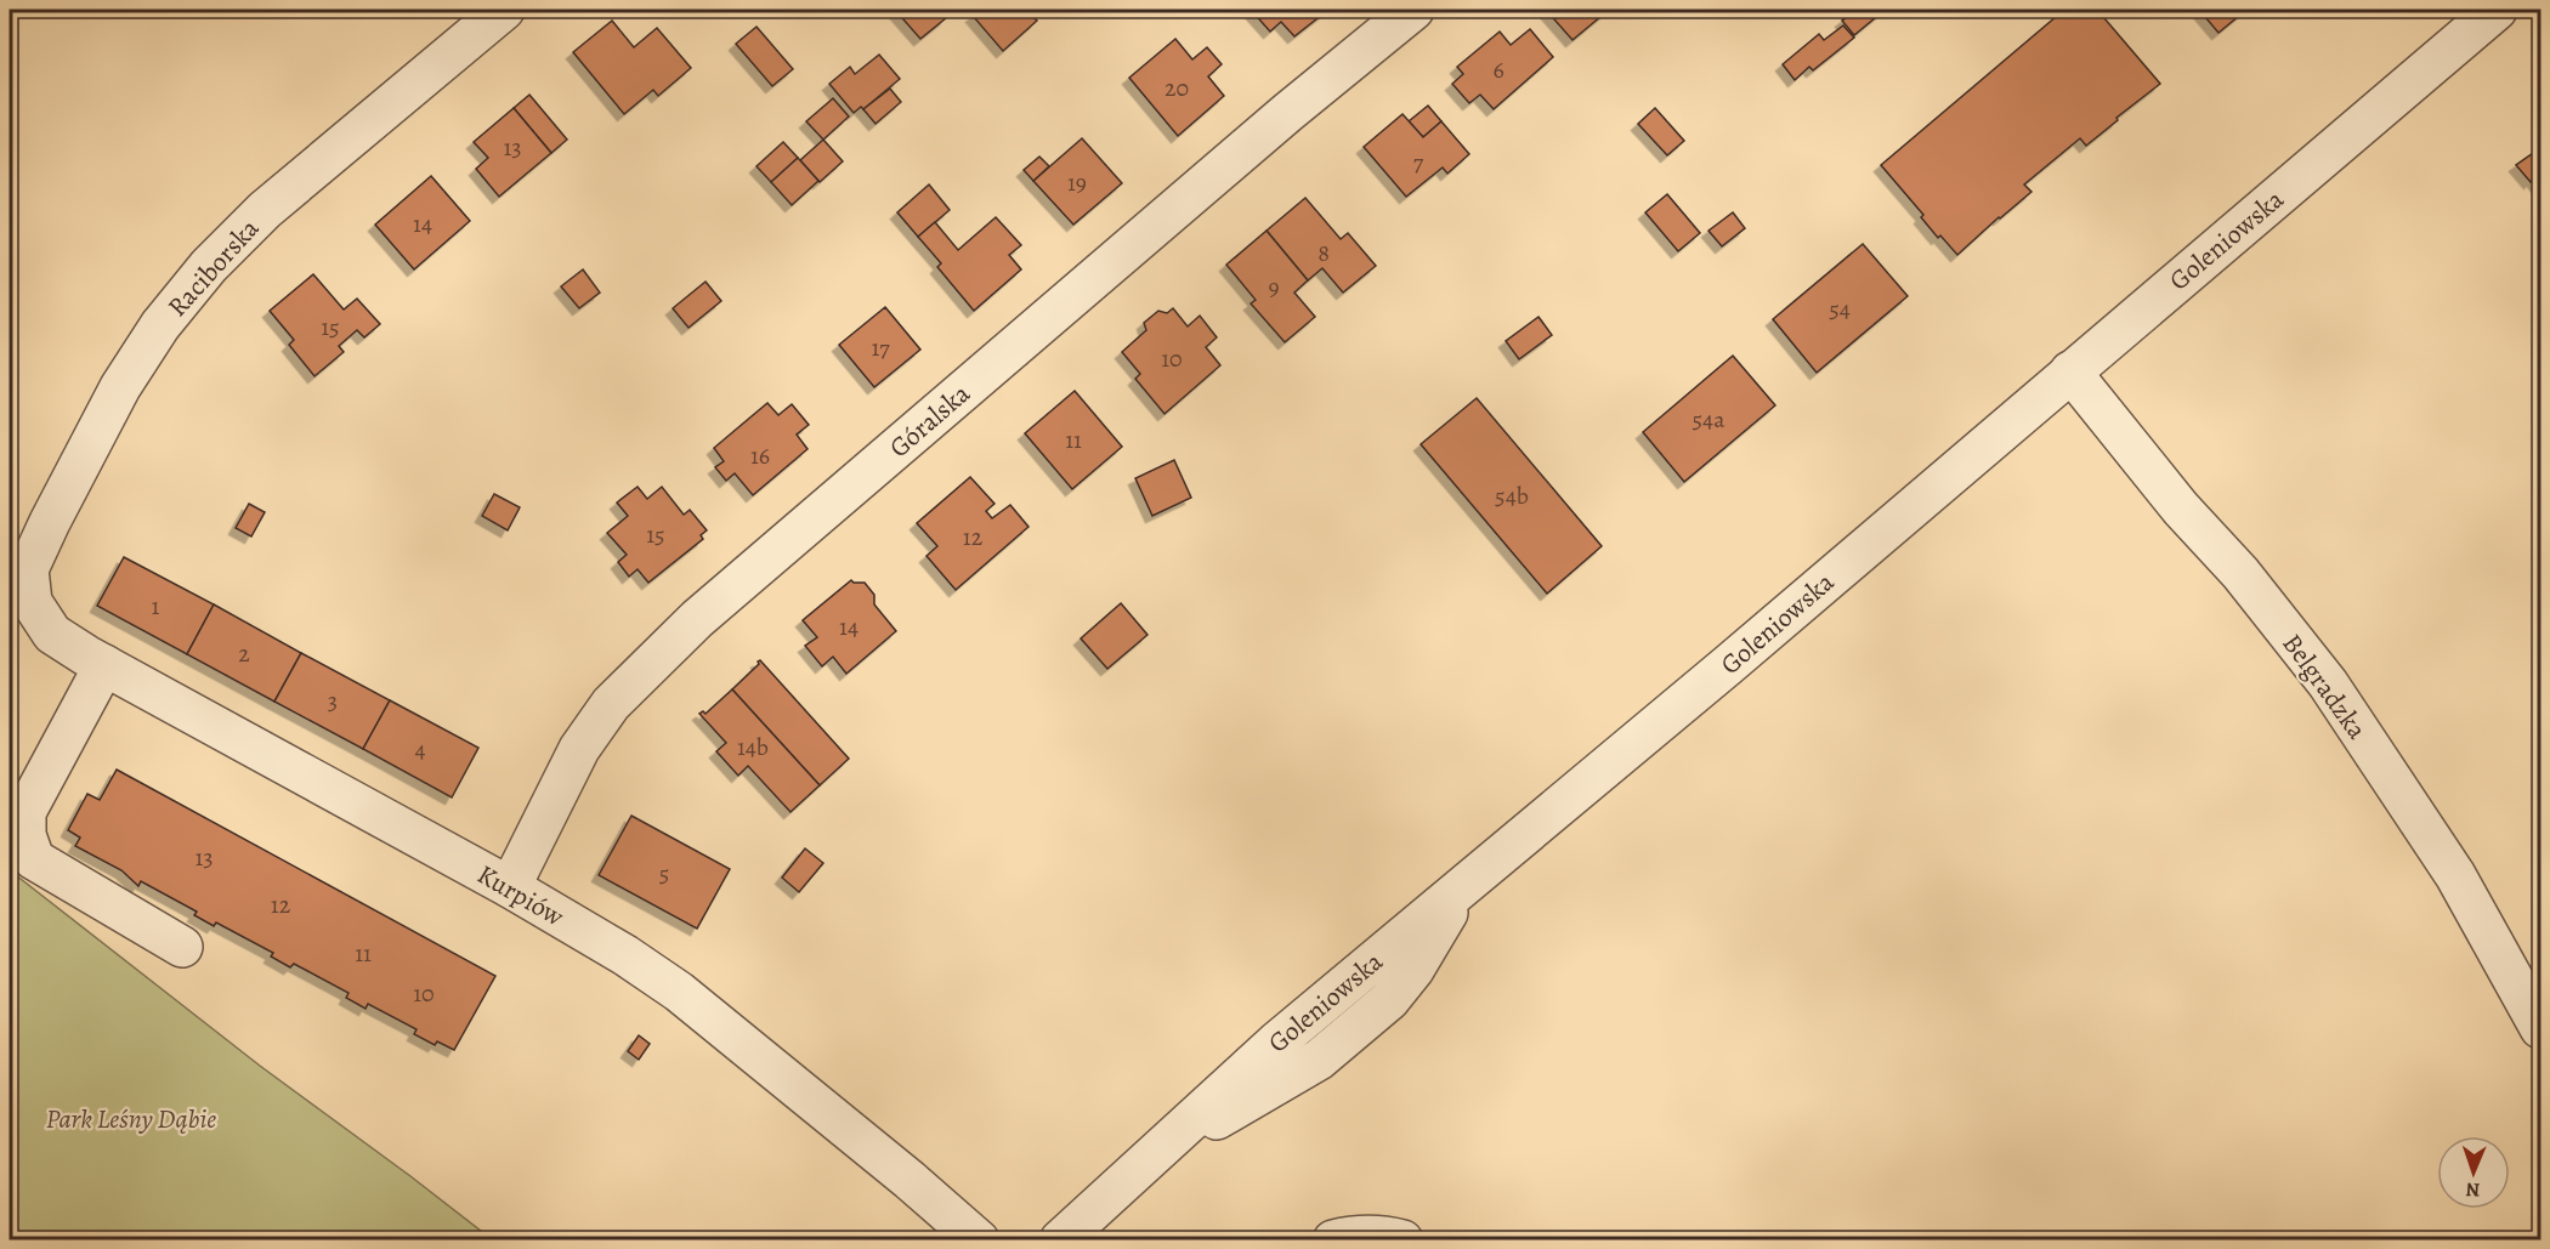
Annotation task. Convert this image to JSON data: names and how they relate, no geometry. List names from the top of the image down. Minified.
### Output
{"streets":{"street":["Goleniowska","Raciborska","Góralska","Belgradzka","Kurpiów"]},"crossings":[["Goleniowska","Belgradzka"],["Raciborska","Kurpiów"],["Góralska","Kurpiów"]],"parks":["Park Leśny Dąbie"],"house_numbers":["6","20","13","7","19","14","8","9","54","15","17","10","54a","11","16","54b","15","12","1","14","2","3","14b","4","13","5","12","11","10"],"north":"bottom"}
